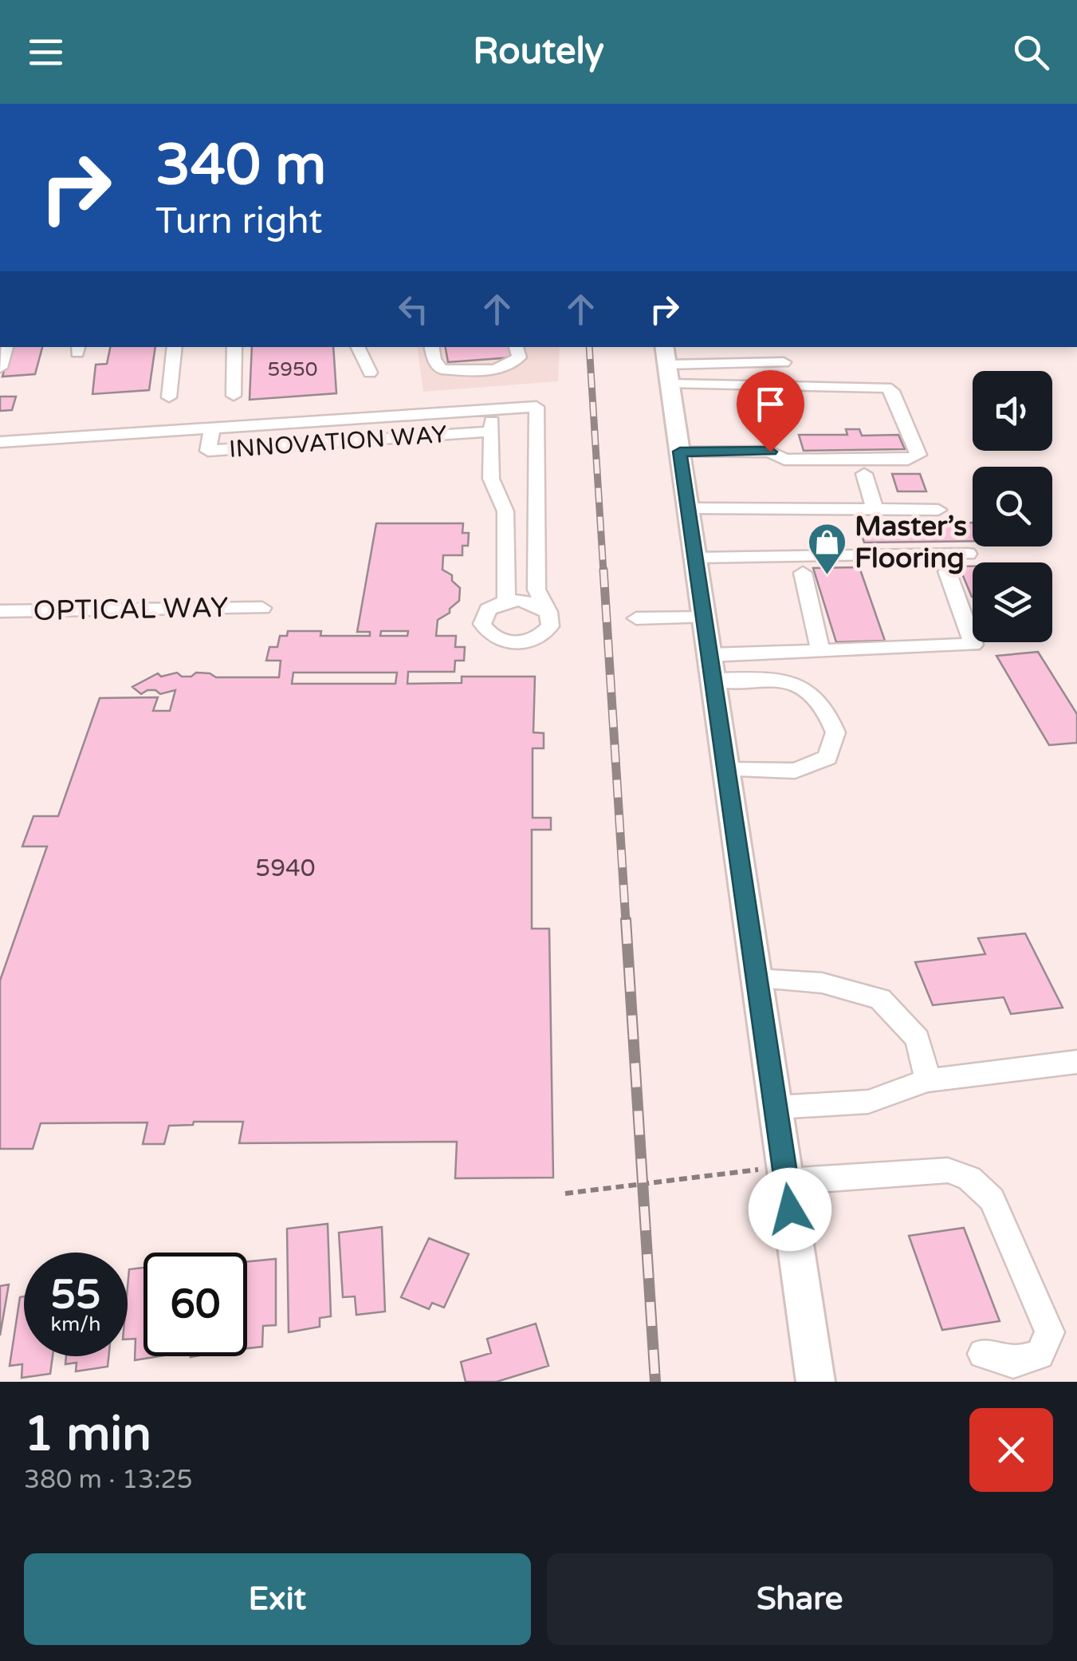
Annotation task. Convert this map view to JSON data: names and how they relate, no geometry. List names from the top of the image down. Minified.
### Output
{"streets":{"street":["INNOVATION WAY","OPTICAL WAY"]},"places":{"shop":["Master’s Flooring"]},"house_numbers":["5950","5940"],"page":{"header":"Routely","turn":["340 m","Turn right"],"speed":"55 km/h","limit":"60","heading":["1 min","380 m · 13:25"],"buttons":["Exit","Share"]}}
